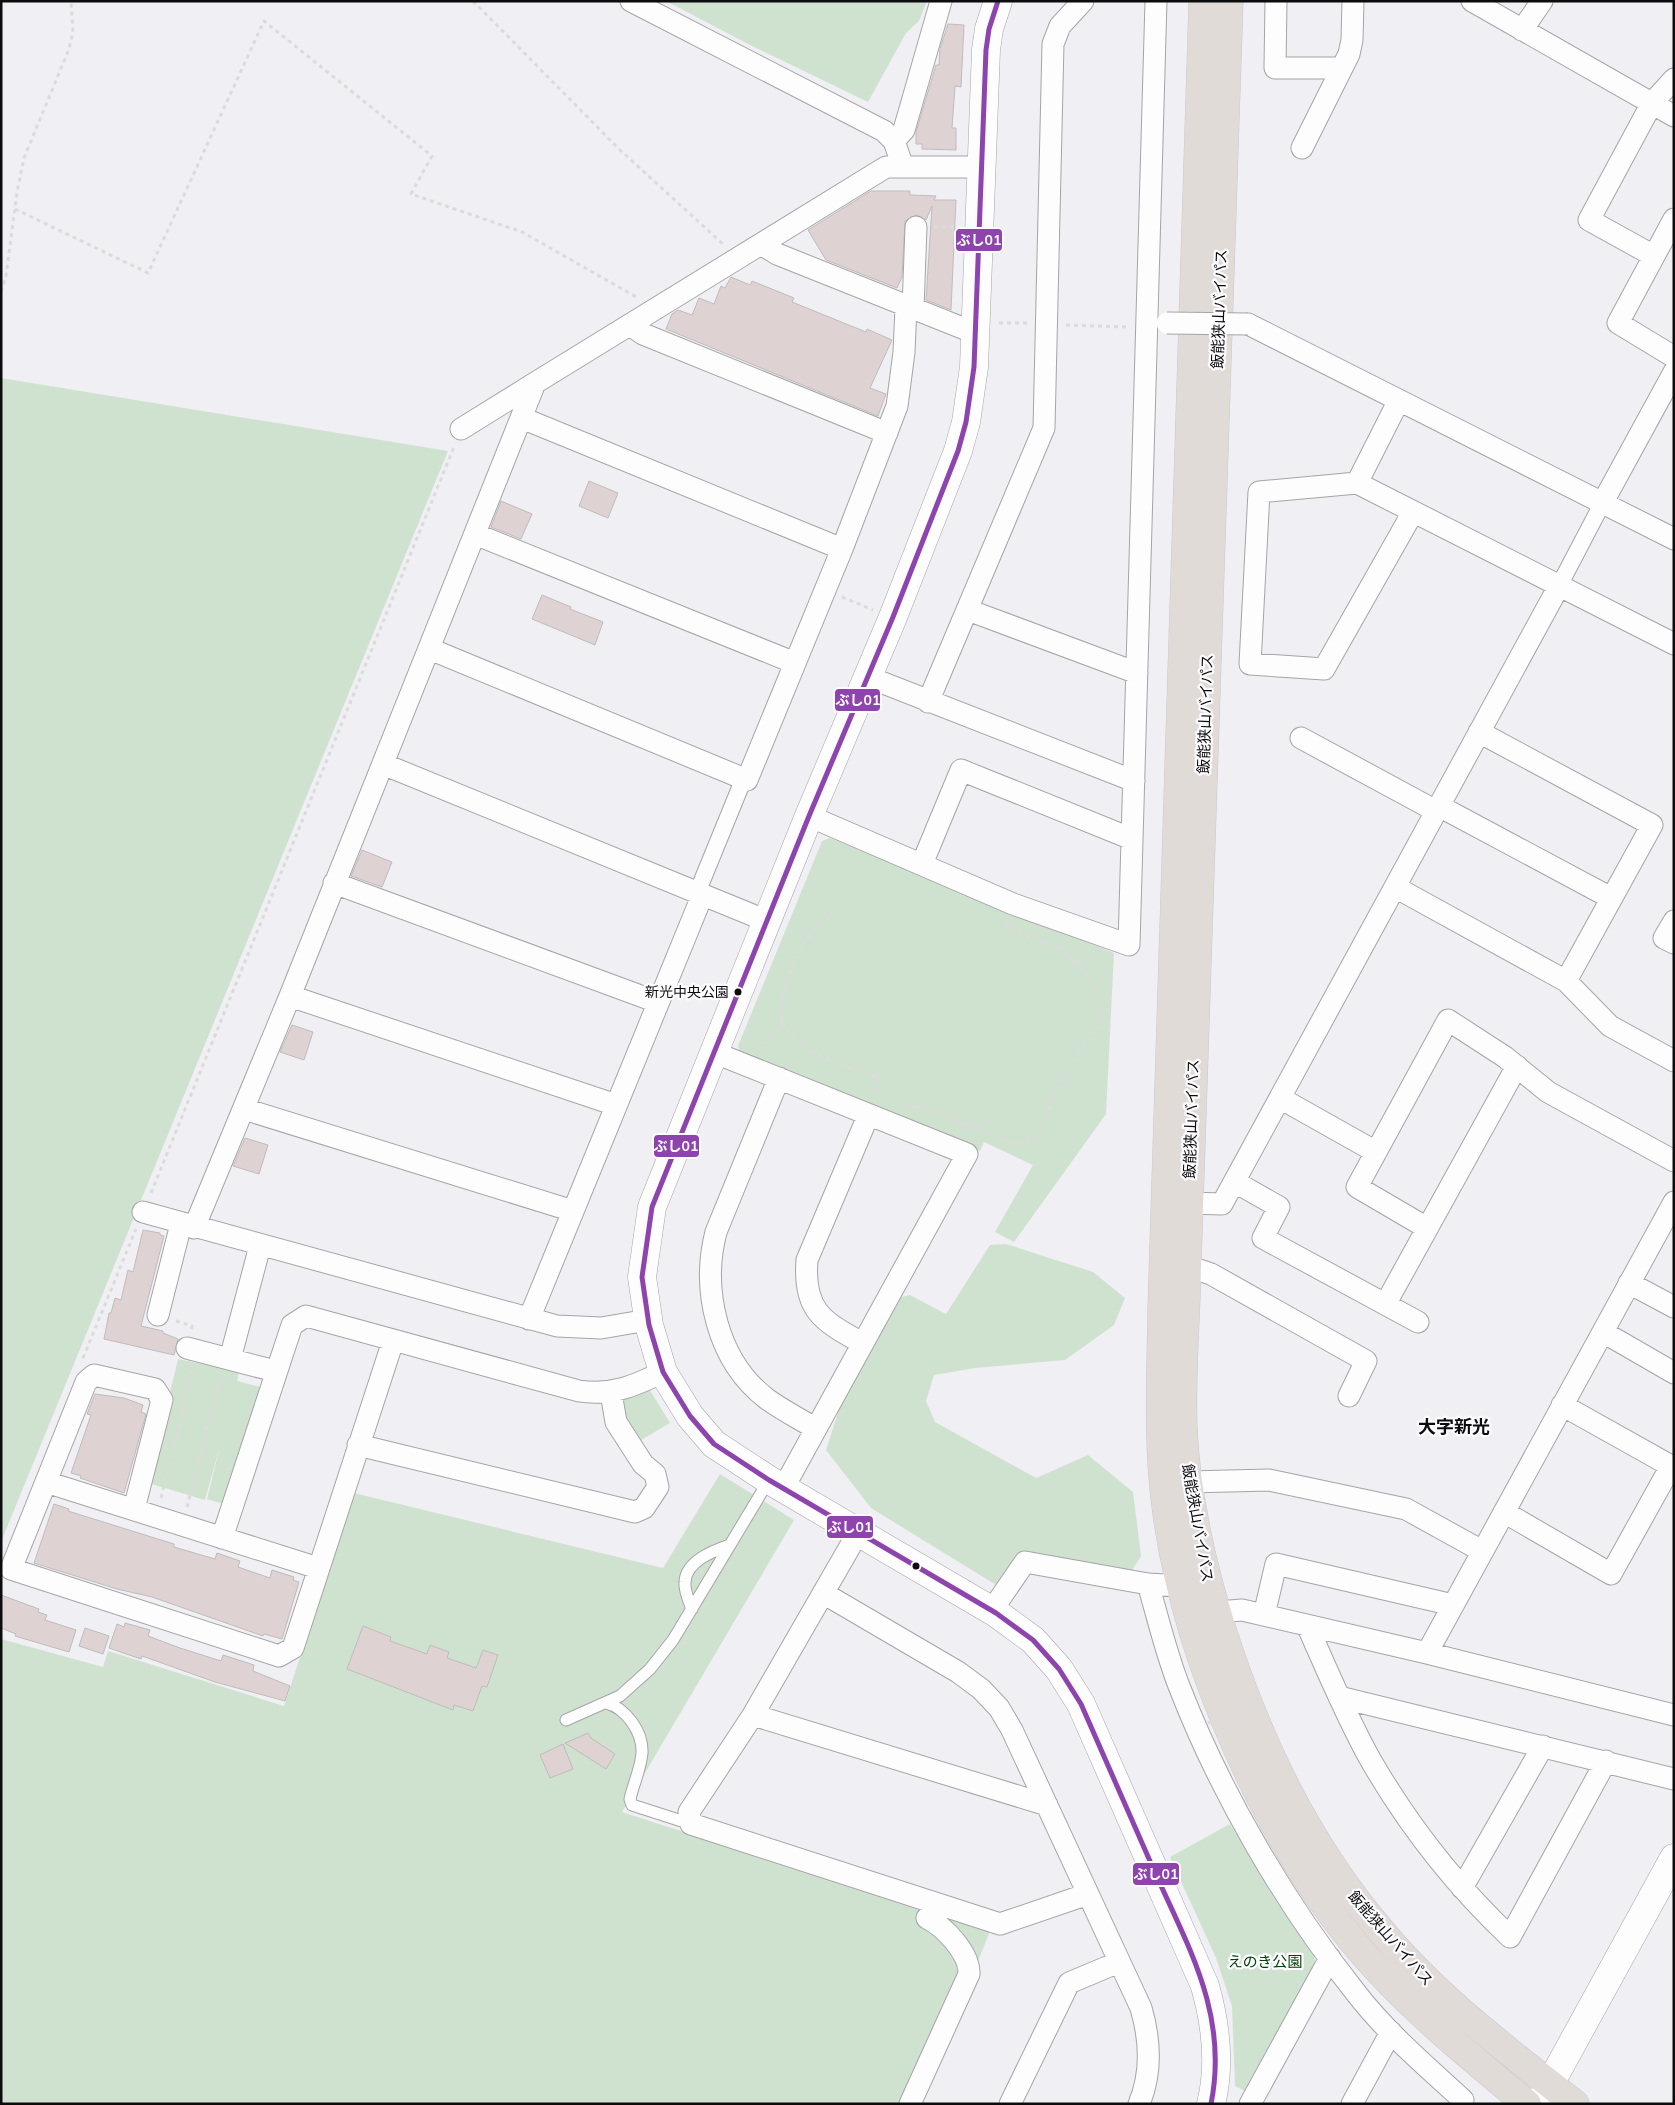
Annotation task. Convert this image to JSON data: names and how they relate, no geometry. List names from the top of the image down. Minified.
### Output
{"streets":{"highway":["飯能狭山バイパス"]},"districts":["大字新光"],"parks":["えのき公園"],"places":["新光中央公園"],"lines":["transit line ぶし01"]}
